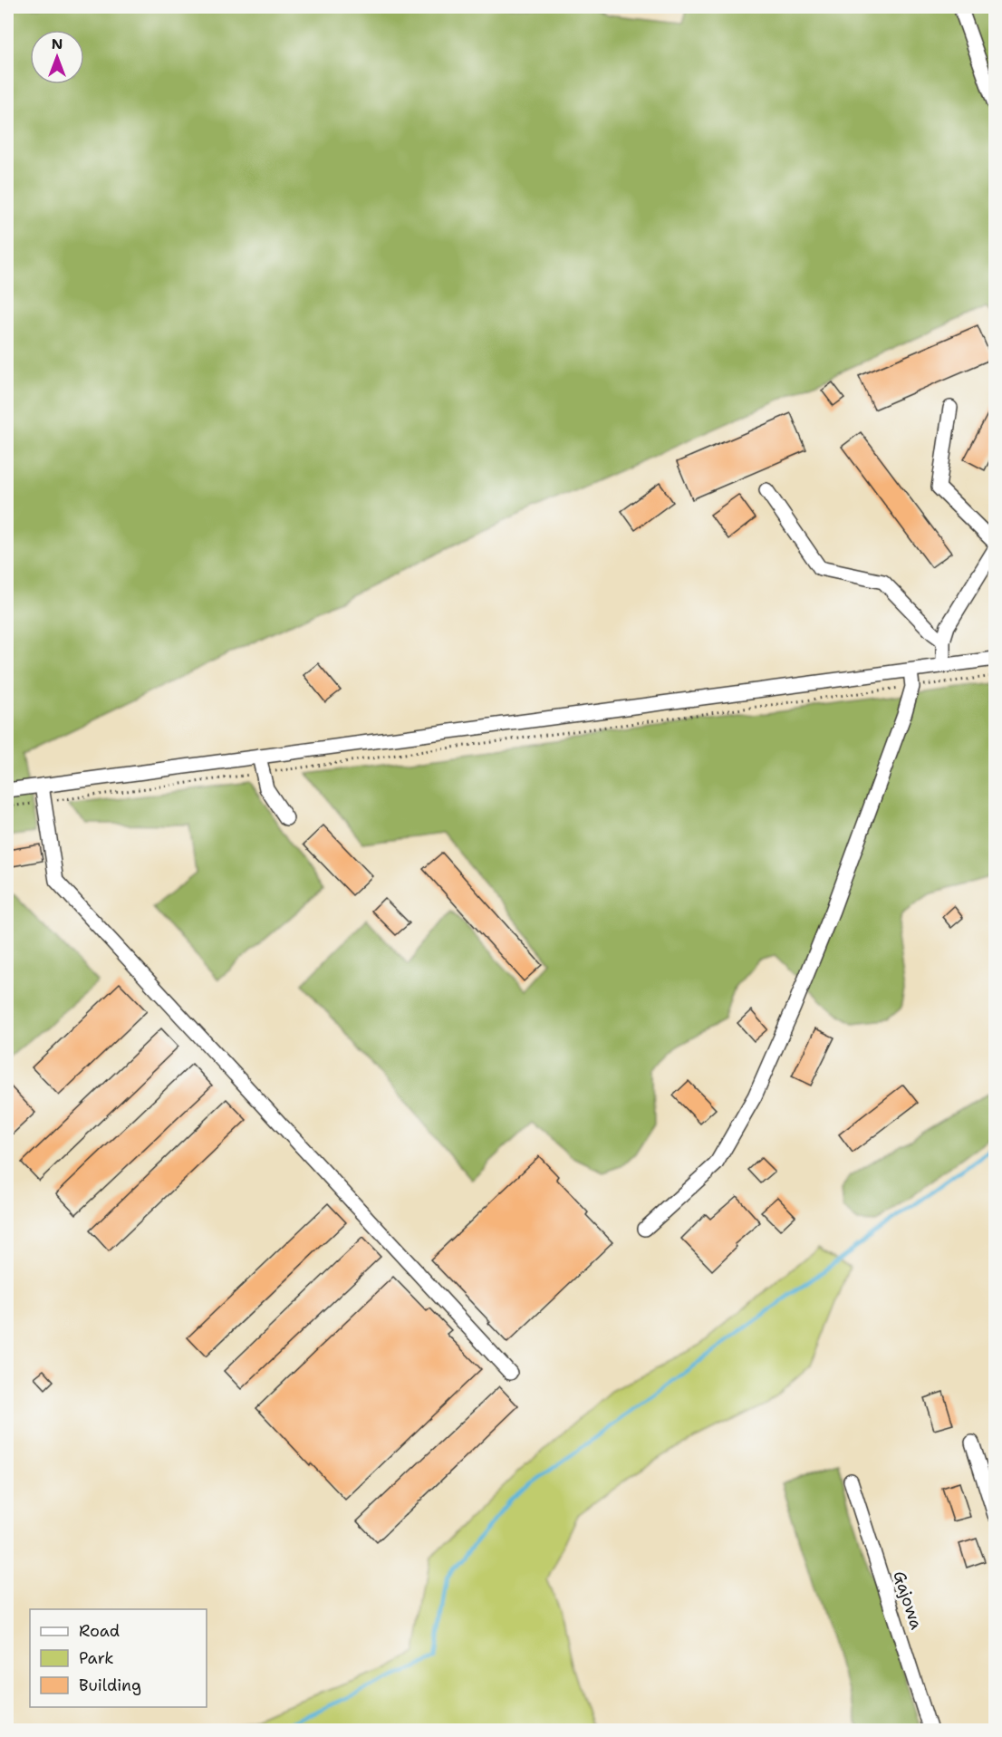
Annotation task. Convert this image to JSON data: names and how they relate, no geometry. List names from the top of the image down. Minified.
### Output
{"streets":{"street":["Gajowa"]},"legend":["Road","Park","Building"],"north":"top"}
